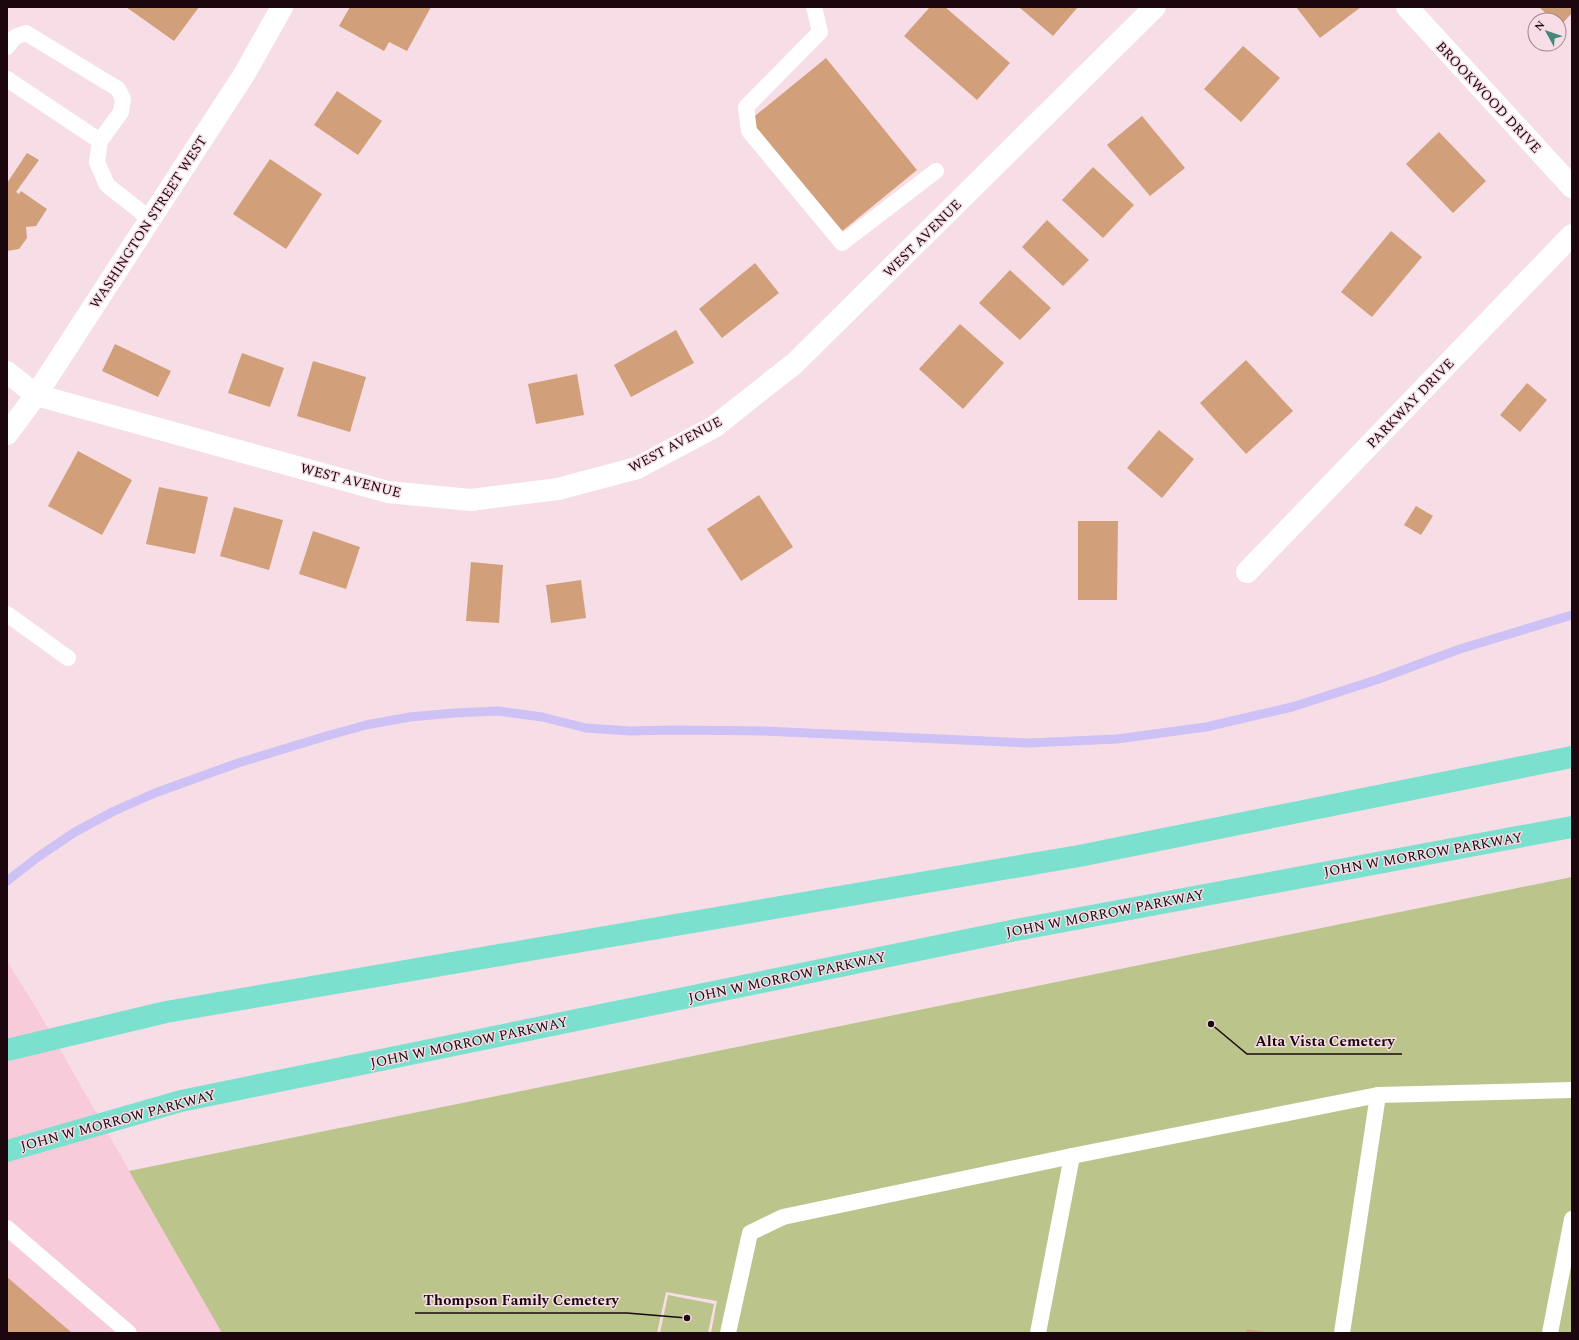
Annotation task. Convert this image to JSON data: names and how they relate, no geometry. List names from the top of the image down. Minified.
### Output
{"streets":{"main road":["JOHN W MORROW PARKWAY"],"street":["BROOKWOOD DRIVE","WASHINGTON STREET WEST","WEST AVENUE","PARKWAY DRIVE"]},"crossings":[["WASHINGTON STREET WEST","WEST AVENUE"]],"places":["Alta Vista Cemetery","Thompson Family Cemetery"],"north":"top left"}
